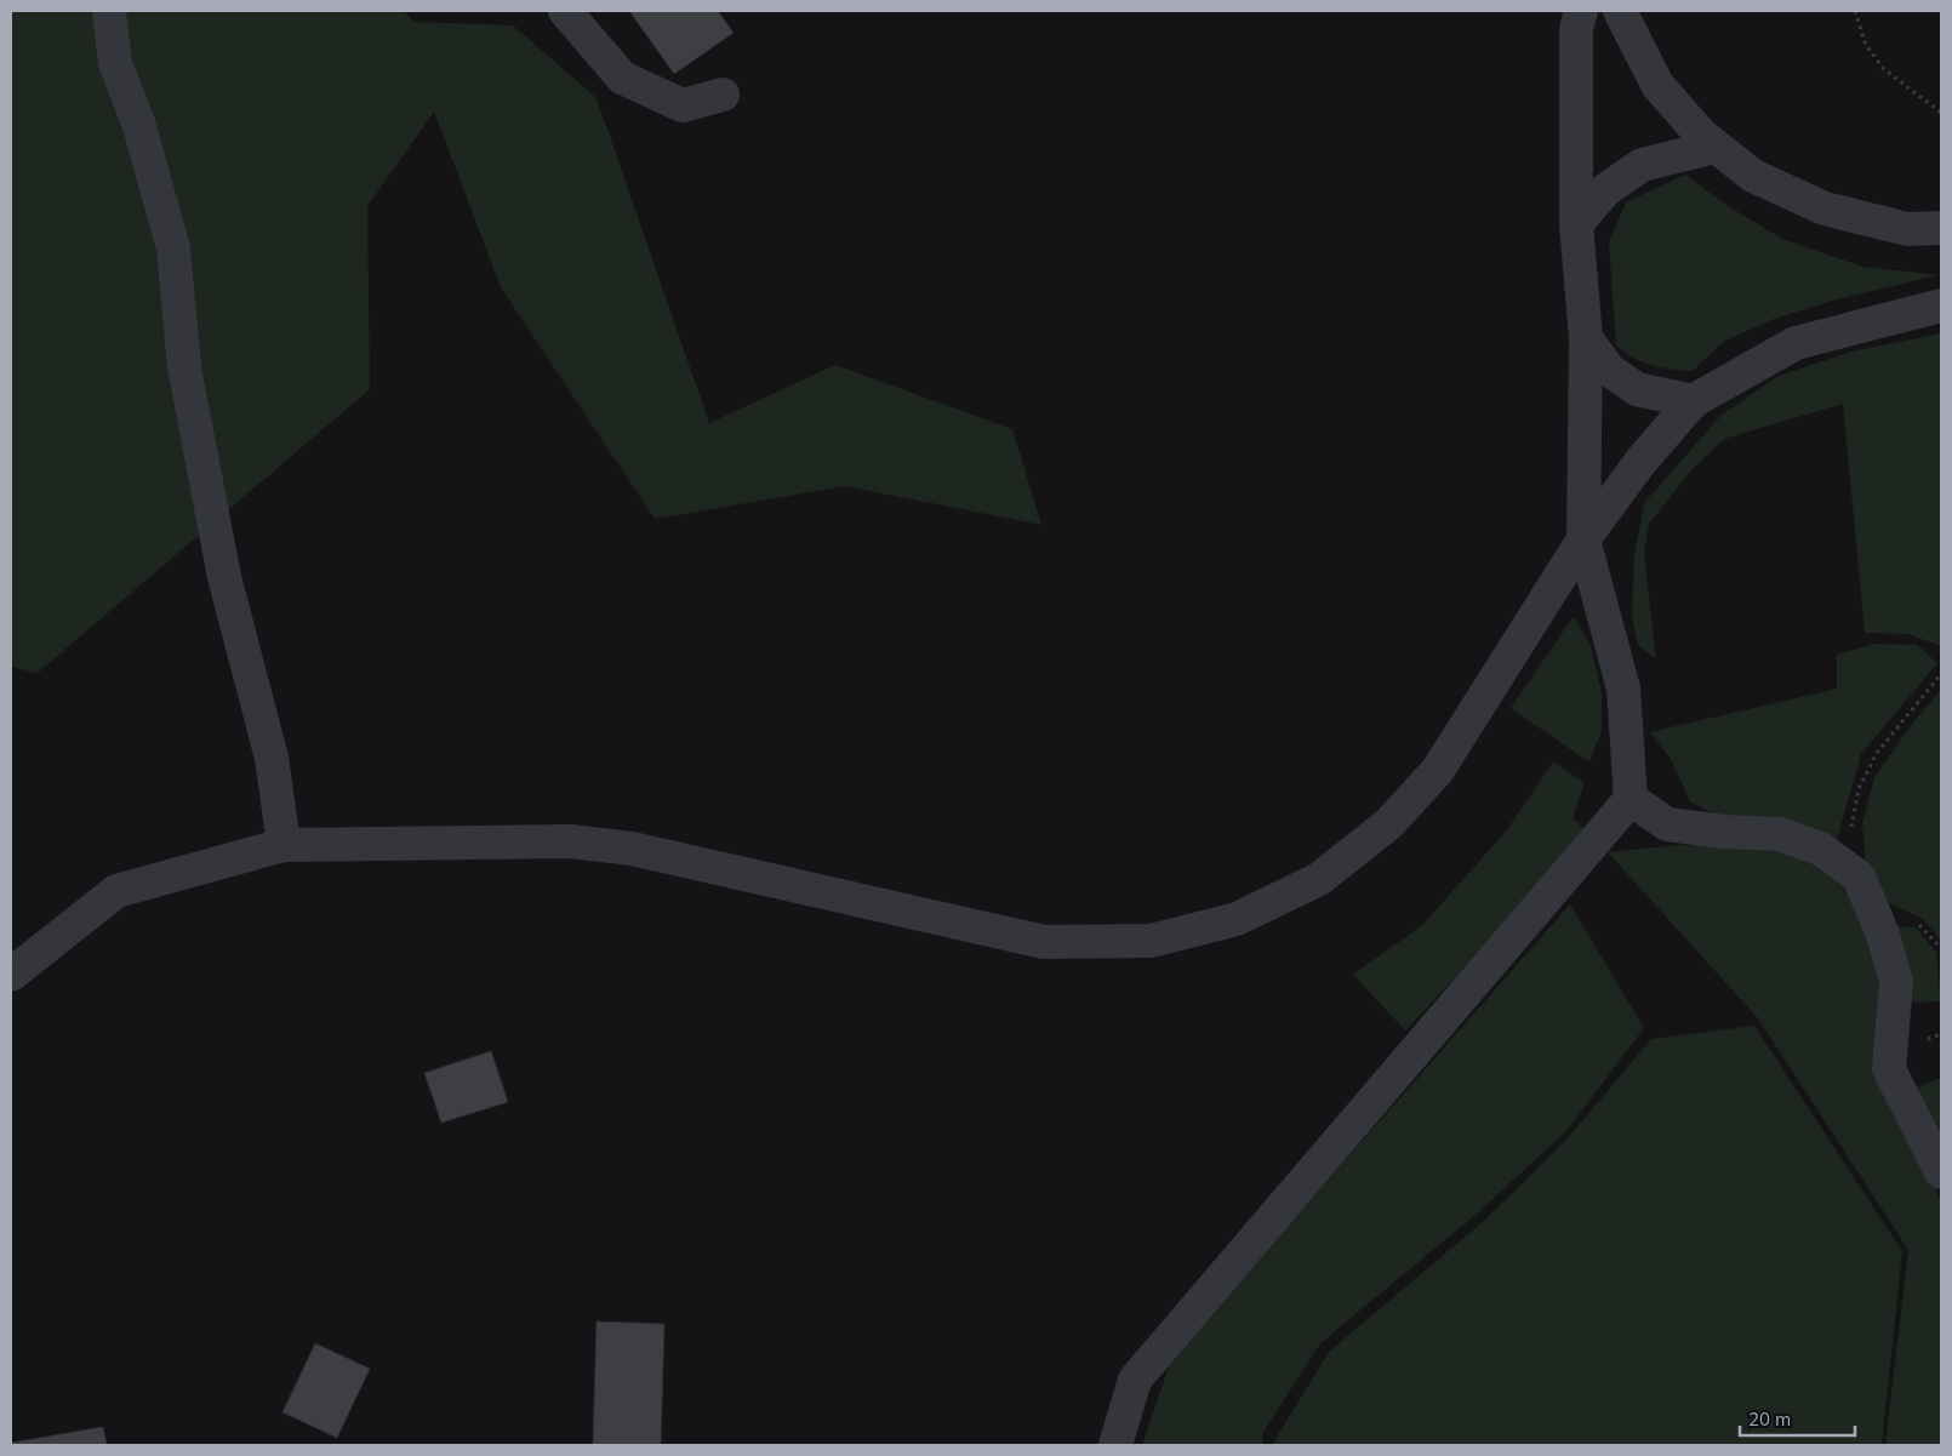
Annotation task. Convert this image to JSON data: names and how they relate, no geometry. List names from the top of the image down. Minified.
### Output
{"scale_bar":"20 m"}
